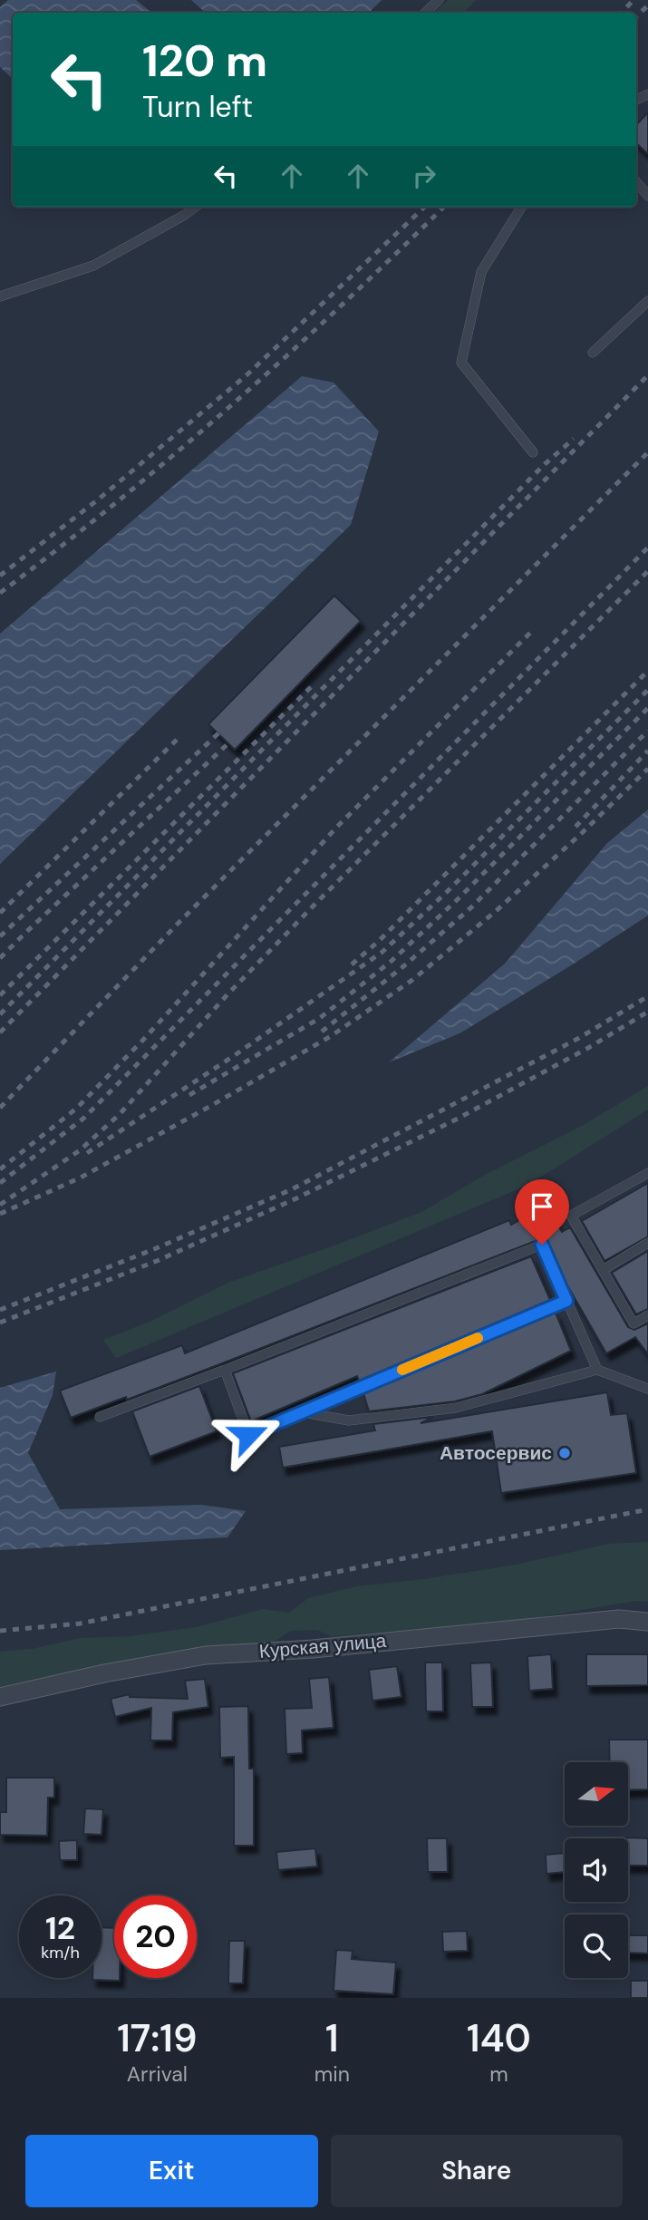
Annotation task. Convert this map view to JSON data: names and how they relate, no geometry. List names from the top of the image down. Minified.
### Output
{"streets":{"street":["Курская улица"]},"places":["Автосервис"],"north":"right","page":{"turn":["120 m","Turn left"],"speed":"12 km/h","limit":"20","eta":["17:19","Arrival","1","min","140","m"],"buttons":["Exit","Share"]}}
